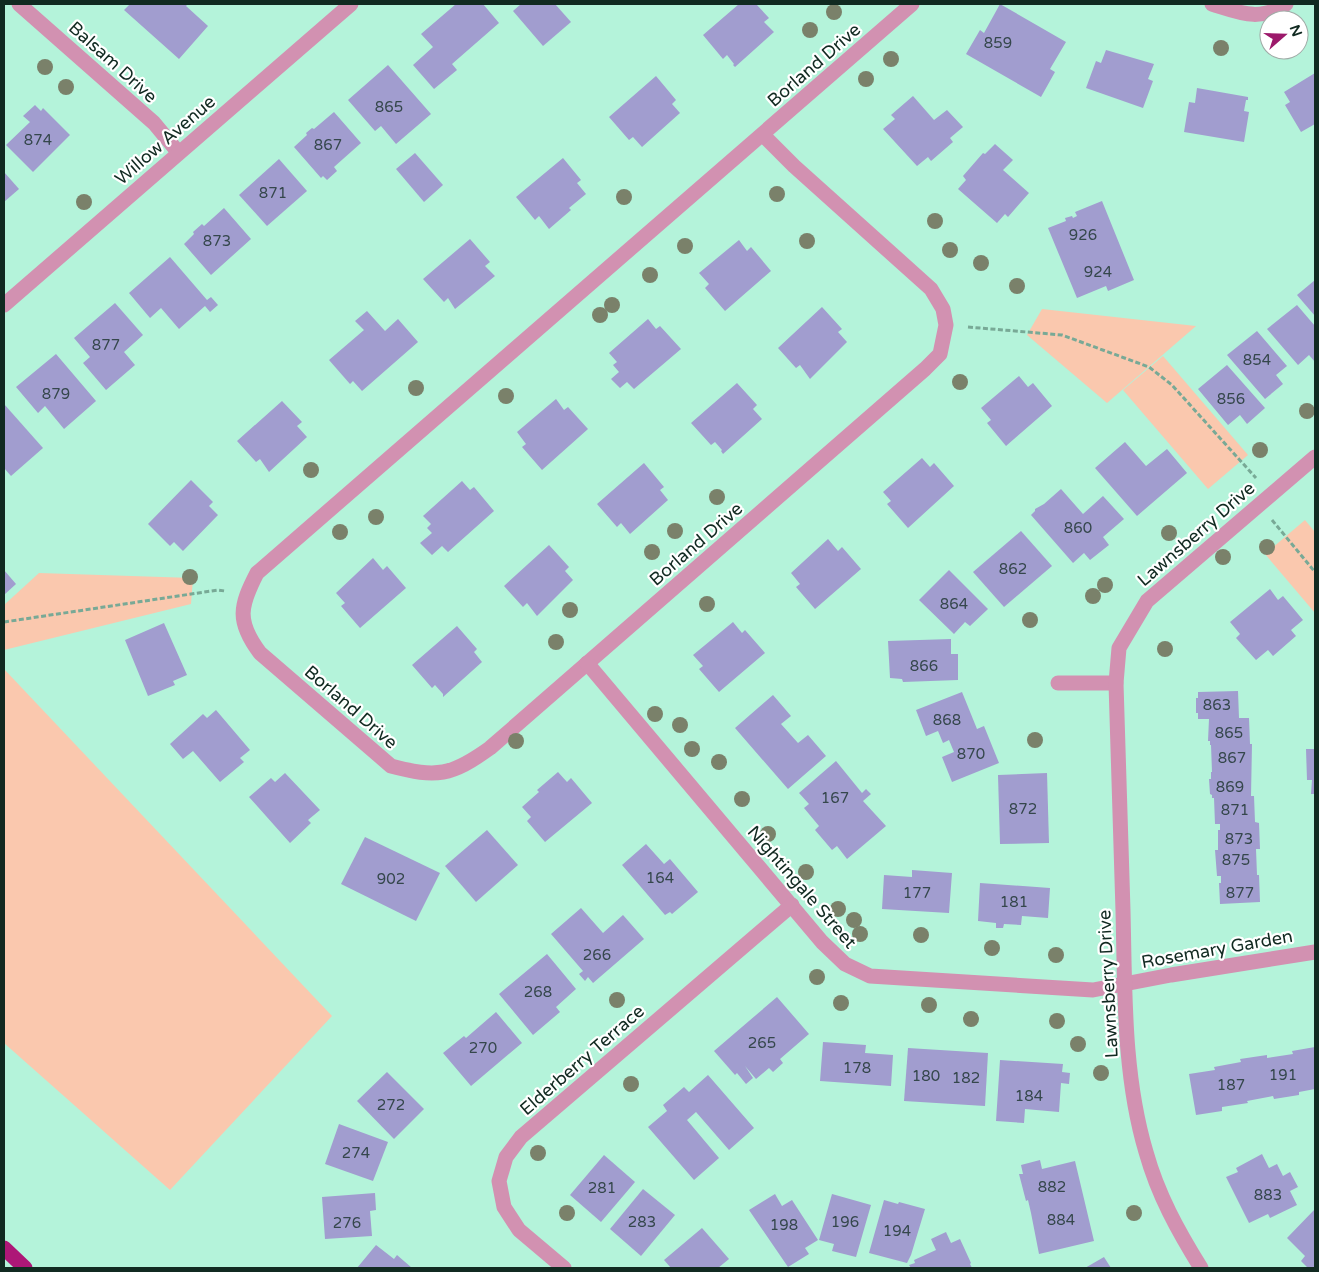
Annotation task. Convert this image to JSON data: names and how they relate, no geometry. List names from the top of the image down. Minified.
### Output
{"streets":{"street":["Balsam Drive","Borland Drive","Willow Avenue","Lawnsberry Drive","Nightingale Street","Rosemary Garden","Elderberry Terrace"]},"crossings":[["Balsam Drive","Willow Avenue"],["Borland Drive","Nightingale Street"],["Lawnsberry Drive","Nightingale Street"],["Lawnsberry Drive","Rosemary Garden"],["Nightingale Street","Rosemary Garden"],["Nightingale Street","Elderberry Terrace"]],"house_numbers":["859","865","874","867","871","926","873","924","877","854","879","856","860","862","864","866","863","868","865","870","867","869","167","872","871","873","875","164","902","177","877","181","266","268","265","270","178","191","180","182","187","184","272","274","882","281","883","884","283","196","276","198","194"],"north":"right"}
